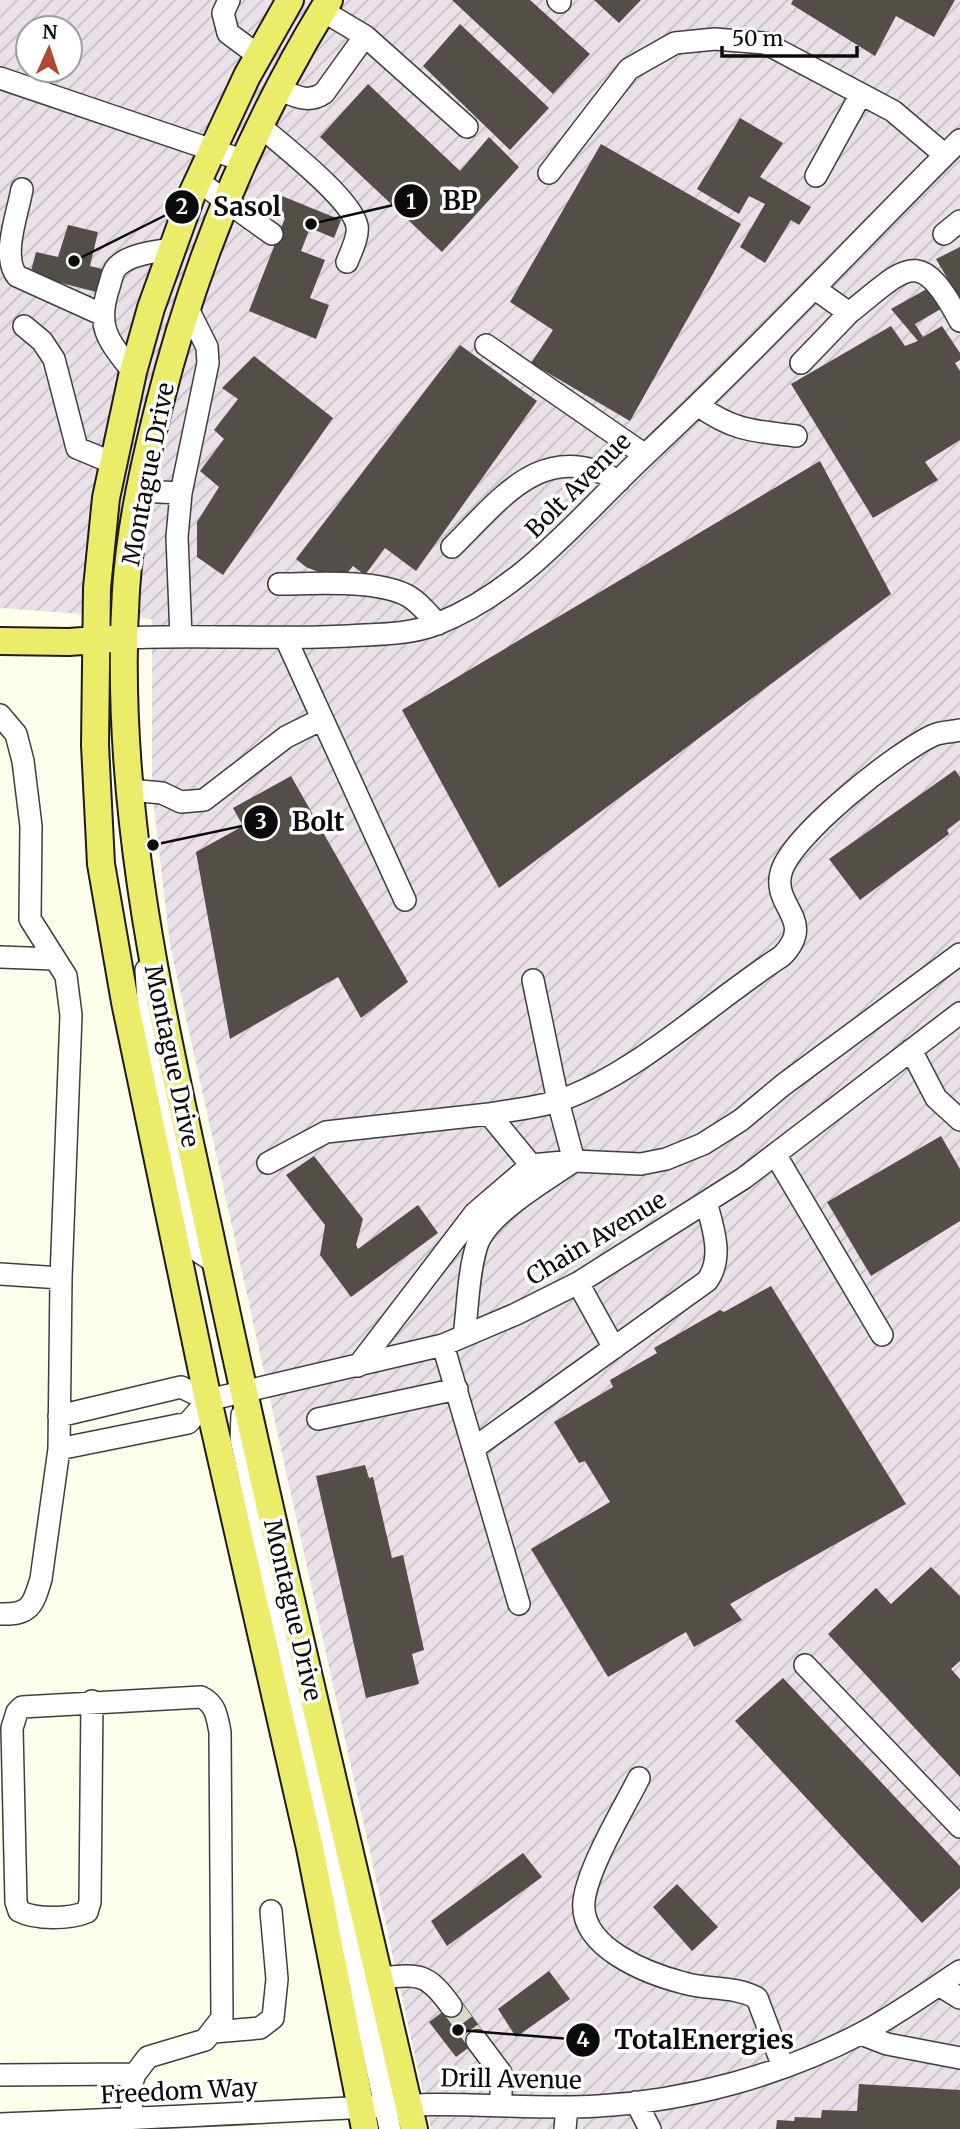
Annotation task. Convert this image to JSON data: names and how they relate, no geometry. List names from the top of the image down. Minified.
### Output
{"streets":{"main road":["Montague Drive"],"street":["Bolt Avenue","Chain Avenue","Drill Avenue","Freedom Way"]},"crossings":[["Montague Drive","Bolt Avenue"],["Montague Drive","Chain Avenue"],["Montague Drive","Drill Avenue"],["Montague Drive","Freedom Way"],["Drill Avenue","Freedom Way"]],"places":["BP","Sasol","Bolt","TotalEnergies"],"scale_bar":"50 m","north":"top"}
